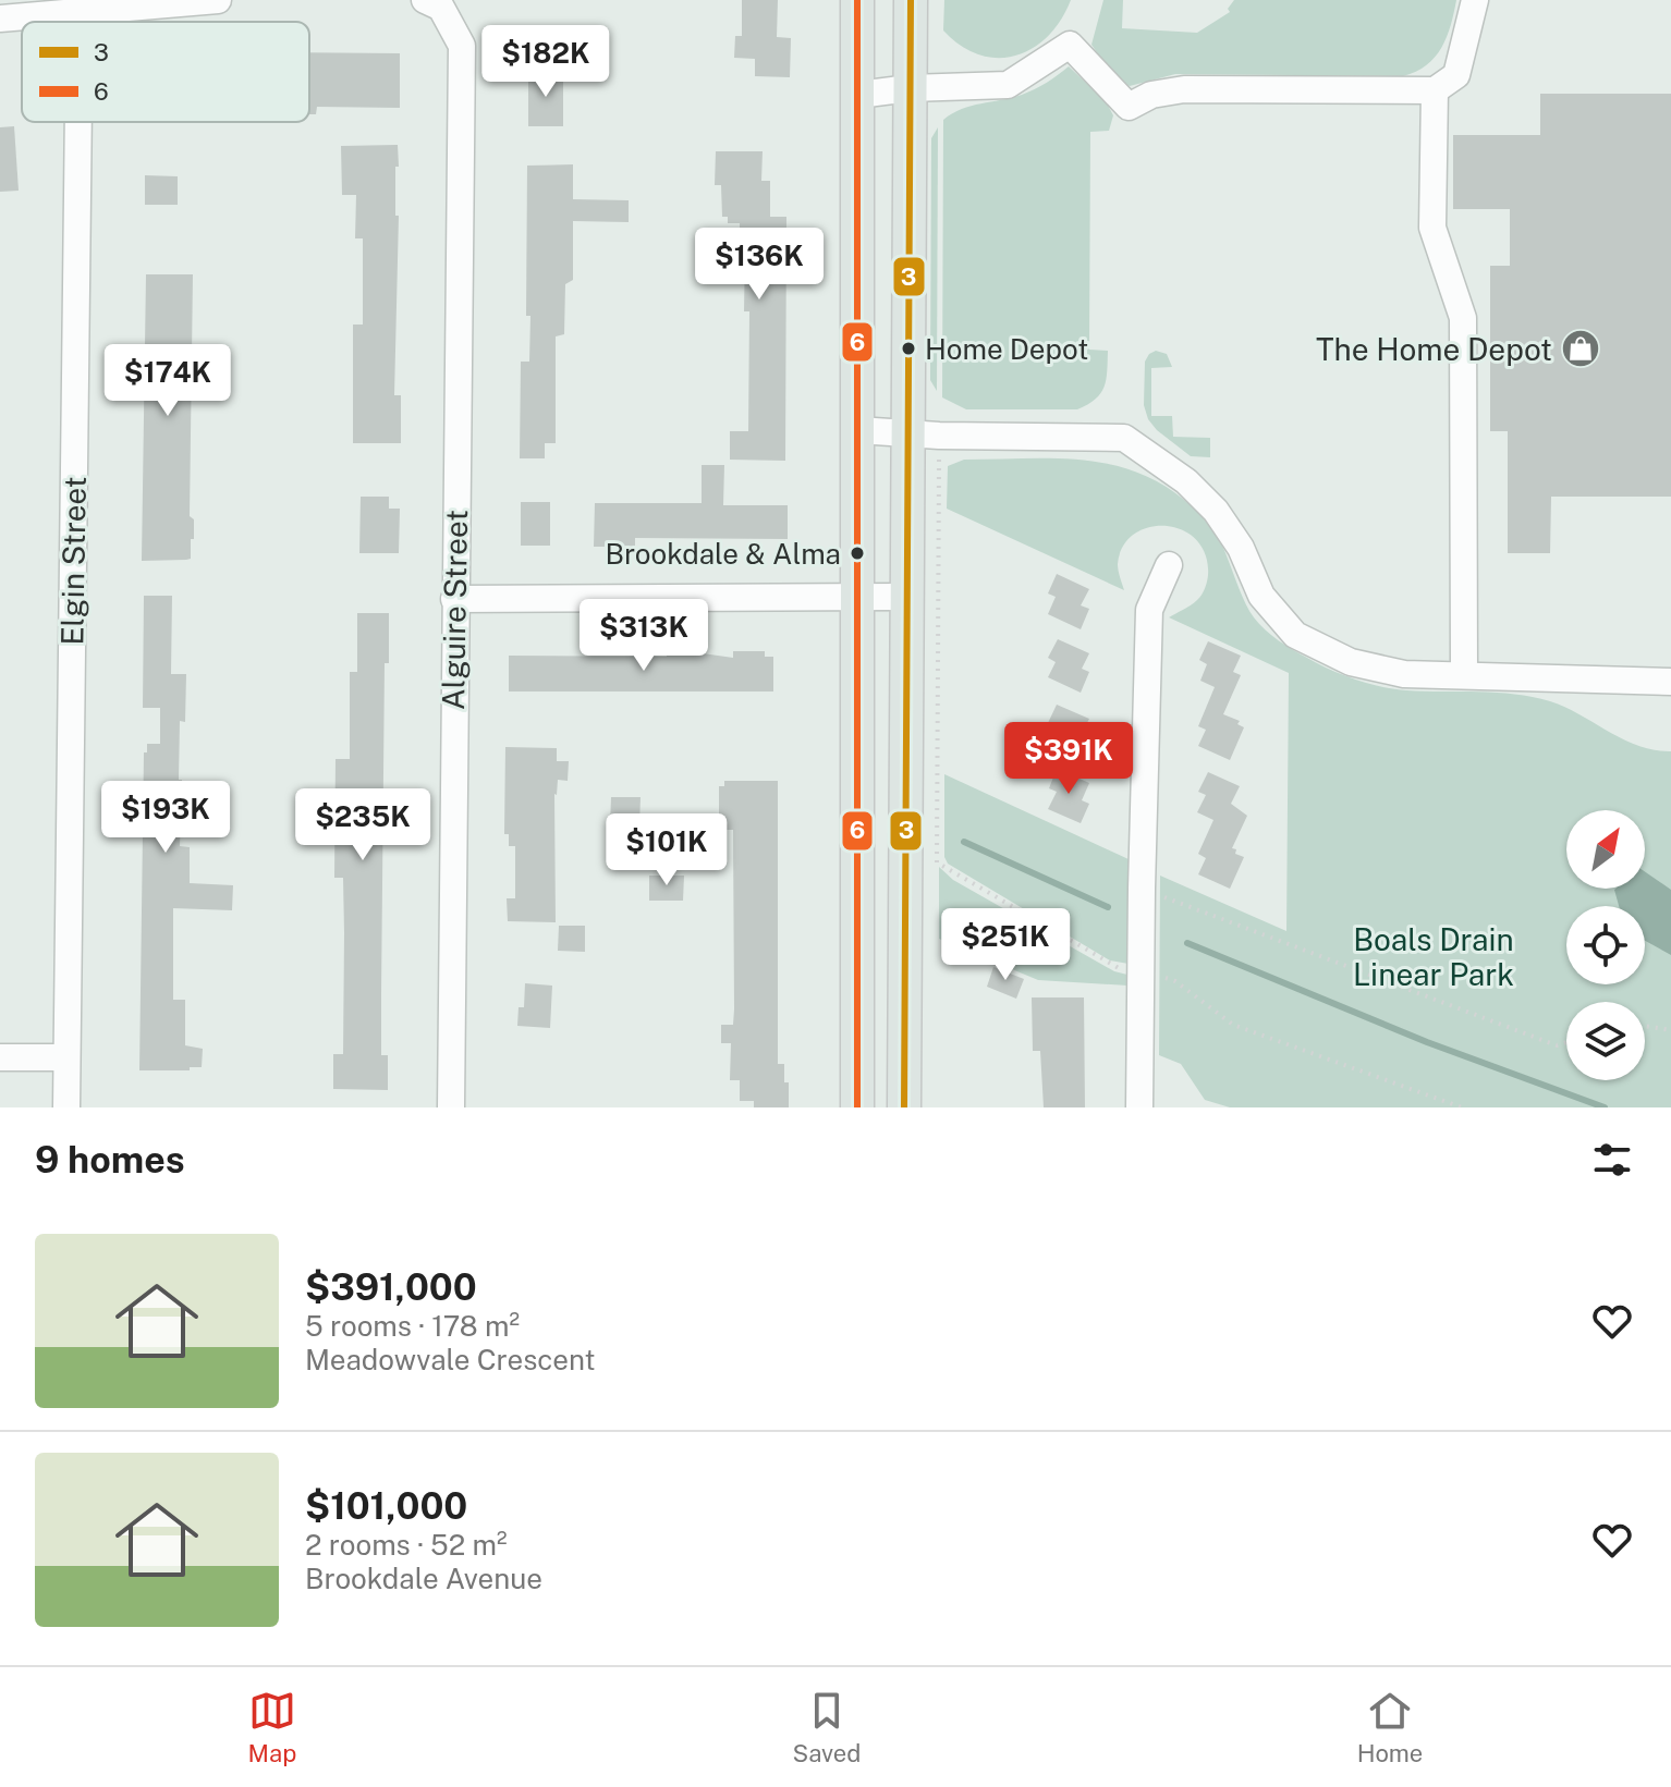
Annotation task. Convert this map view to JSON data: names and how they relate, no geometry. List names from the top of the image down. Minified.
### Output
{"streets":{"street":["Elgin Street","Alguire Street"]},"parks":["Boals Drain Linear Park"],"places":{"other":["Home Depot","Brookdale & Alma"],"shop":["The Home Depot"]},"lines":["transit line 3","transit line 6"],"legend":["3","6"],"north":"top right","page":{"price":["$182K","$136K","$174K","$313K","$391K","$193K","$235K","$101K","$251K"],"heading":"9 homes","list":[{"name":"$391,000","note":"5 rooms · 178 m² · Meadowvale Crescent"},{"name":"$101,000","note":"2 rooms · 52 m² · Brookdale Avenue"}],"tabs":["Map","Saved","Home"]}}
